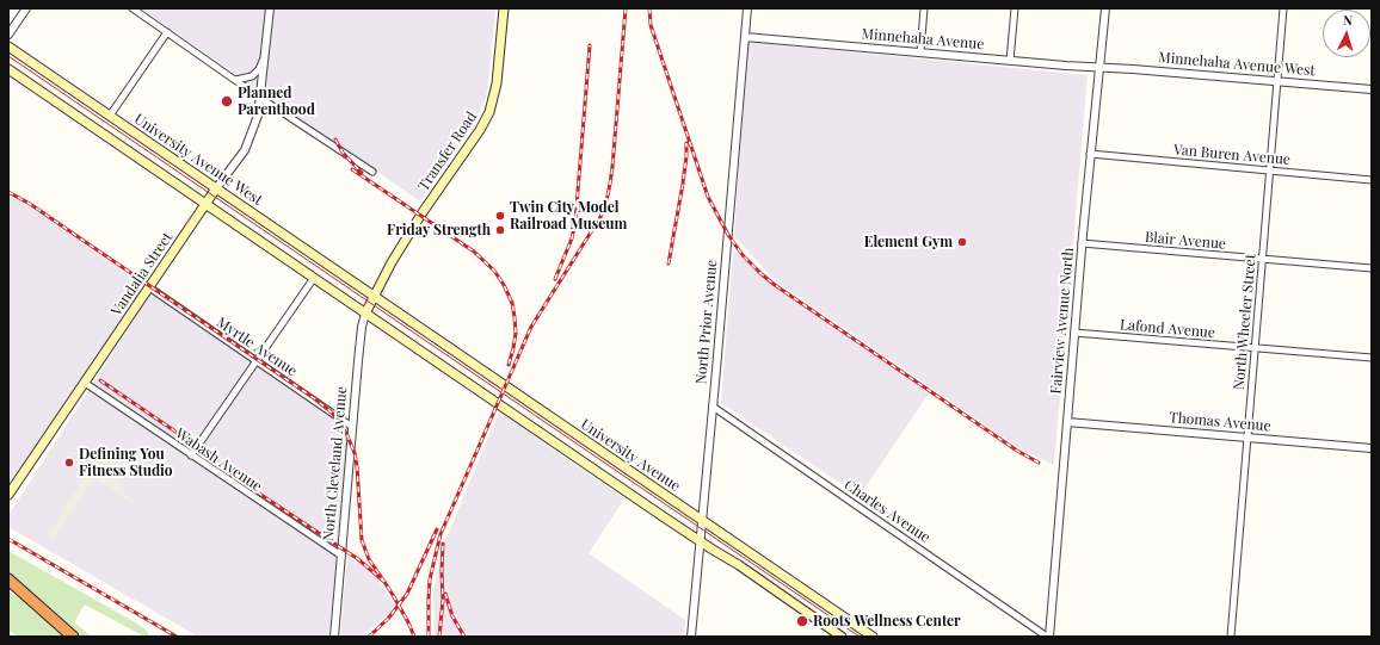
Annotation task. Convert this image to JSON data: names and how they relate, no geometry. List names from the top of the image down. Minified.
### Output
{"streets":{"main road":["Transfer Road","University Avenue West","Vandalia Street","University Avenue","North Cleveland Avenue"],"street":["Minnehaha Avenue","Minnehaha Avenue West","Van Buren Avenue","Blair Avenue","Fairview Avenue North","North Prior Avenue","North Wheeler Street","Lafond Avenue","Myrtle Avenue","Thomas Avenue","Wabash Avenue","Charles Avenue"]},"crossings":[["Minnehaha Avenue","Minnehaha Avenue West"],["Minnehaha Avenue","Fairview Avenue North"],["Minnehaha Avenue","North Prior Avenue"],["Minnehaha Avenue West","Fairview Avenue North"],["Minnehaha Avenue West","North Wheeler Street"],["Transfer Road","University Avenue West"],["Transfer Road","University Avenue"],["Transfer Road","North Cleveland Avenue"],["Van Buren Avenue","Fairview Avenue North"],["Van Buren Avenue","North Wheeler Street"],["University Avenue West","Vandalia Street"],["University Avenue West","University Avenue"],["University Avenue West","North Cleveland Avenue"],["Blair Avenue","Fairview Avenue North"],["Blair Avenue","North Wheeler Street"],["Vandalia Street","Myrtle Avenue"],["Vandalia Street","Wabash Avenue"],["Fairview Avenue North","Lafond Avenue"],["Fairview Avenue North","Thomas Avenue"],["Fairview Avenue North","Charles Avenue"],["North Prior Avenue","University Avenue"],["North Prior Avenue","Charles Avenue"],["North Wheeler Street","Lafond Avenue"],["North Wheeler Street","Thomas Avenue"],["Myrtle Avenue","North Cleveland Avenue"],["University Avenue","North Cleveland Avenue"],["Wabash Avenue","North Cleveland Avenue"]],"places":["Planned Parenthood","Twin City Model Railroad Museum","Friday Strength","Element Gym","Defining You Fitness Studio","Roots Wellness Center"],"north":"top"}
